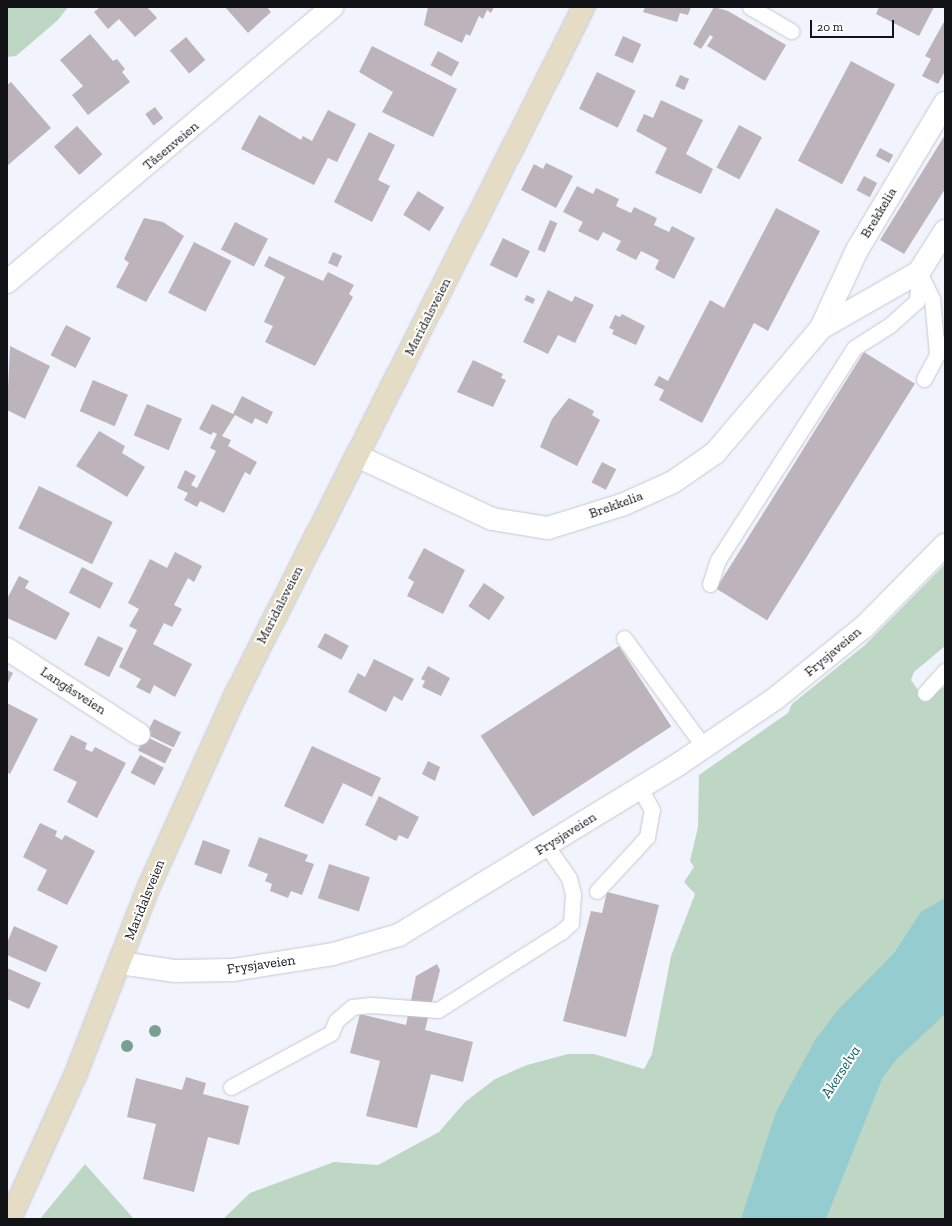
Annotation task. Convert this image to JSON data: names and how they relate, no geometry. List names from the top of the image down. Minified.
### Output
{"streets":{"main road":["Maridalsveien"],"street":["Tåsenveien","Brekkelia","Frysjaveien","Langåsveien"]},"crossings":[["Brekkelia","Maridalsveien"],["Maridalsveien","Frysjaveien"]],"water":["Akerselva"],"scale_bar":"20 m"}
